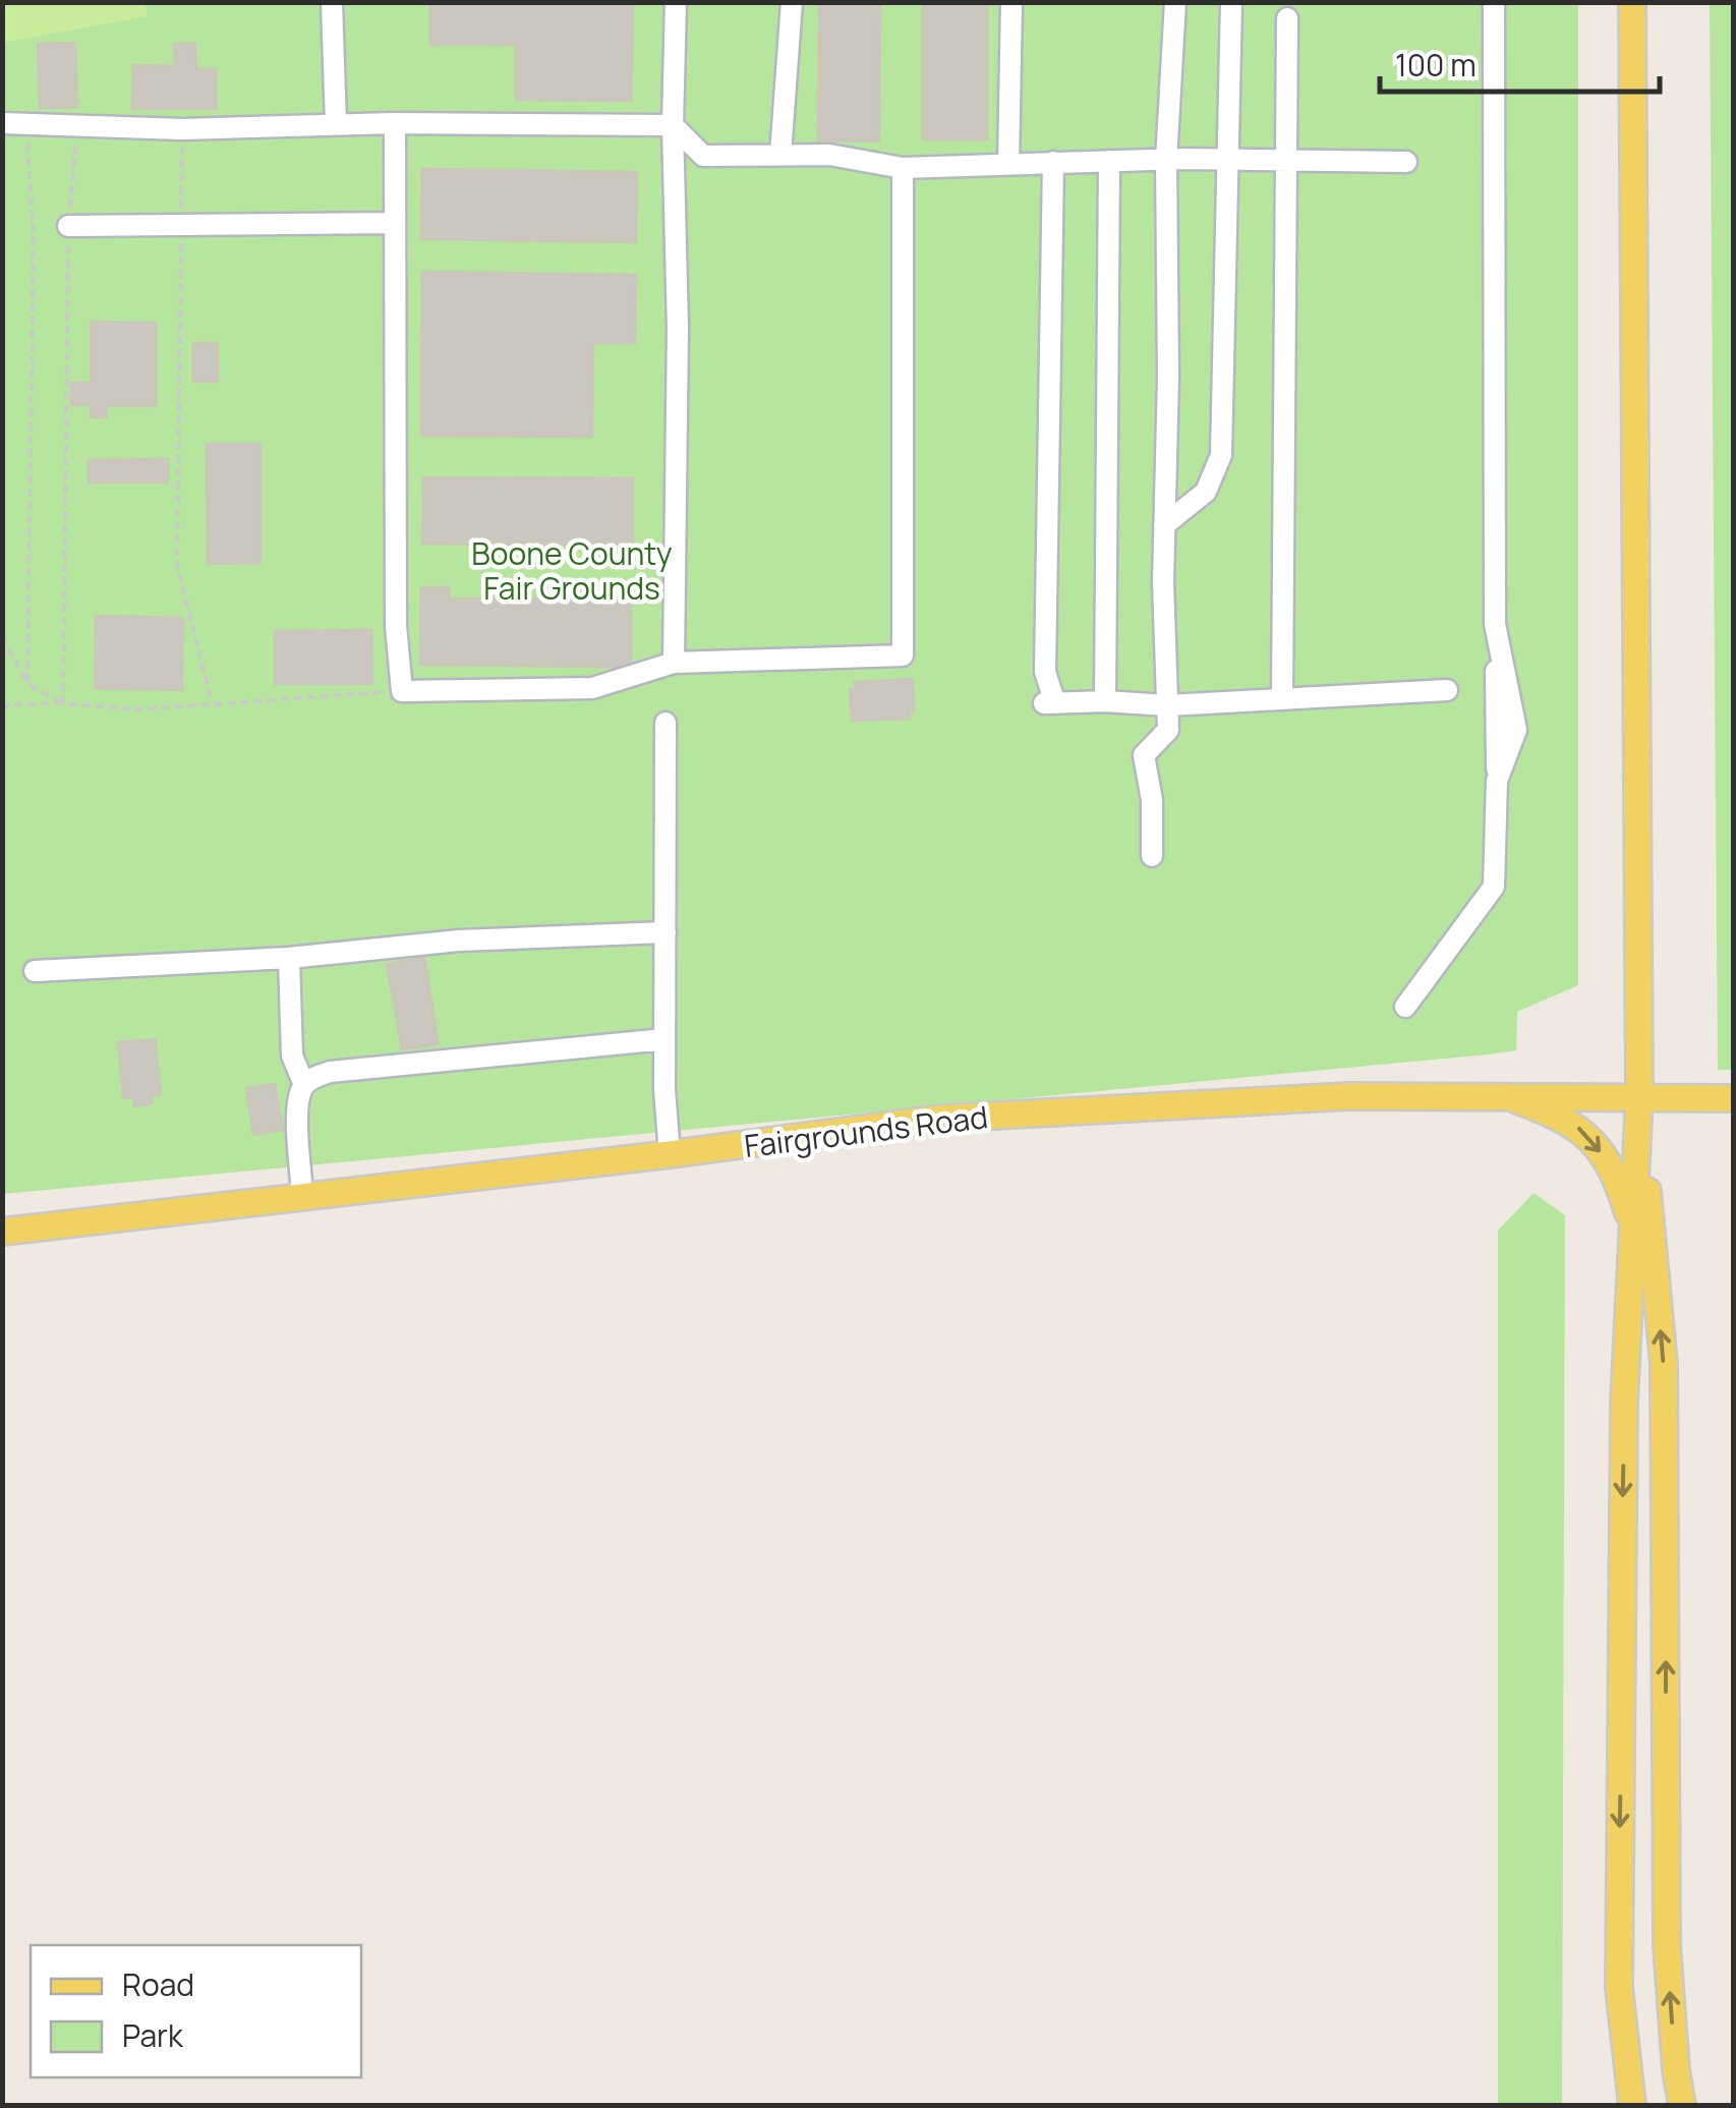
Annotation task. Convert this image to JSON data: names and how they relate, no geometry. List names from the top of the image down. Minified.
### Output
{"streets":{"main road":["Fairgrounds Road"]},"parks":["Boone County Fair Grounds"],"legend":["Road","Park"],"scale_bar":"100 m"}
